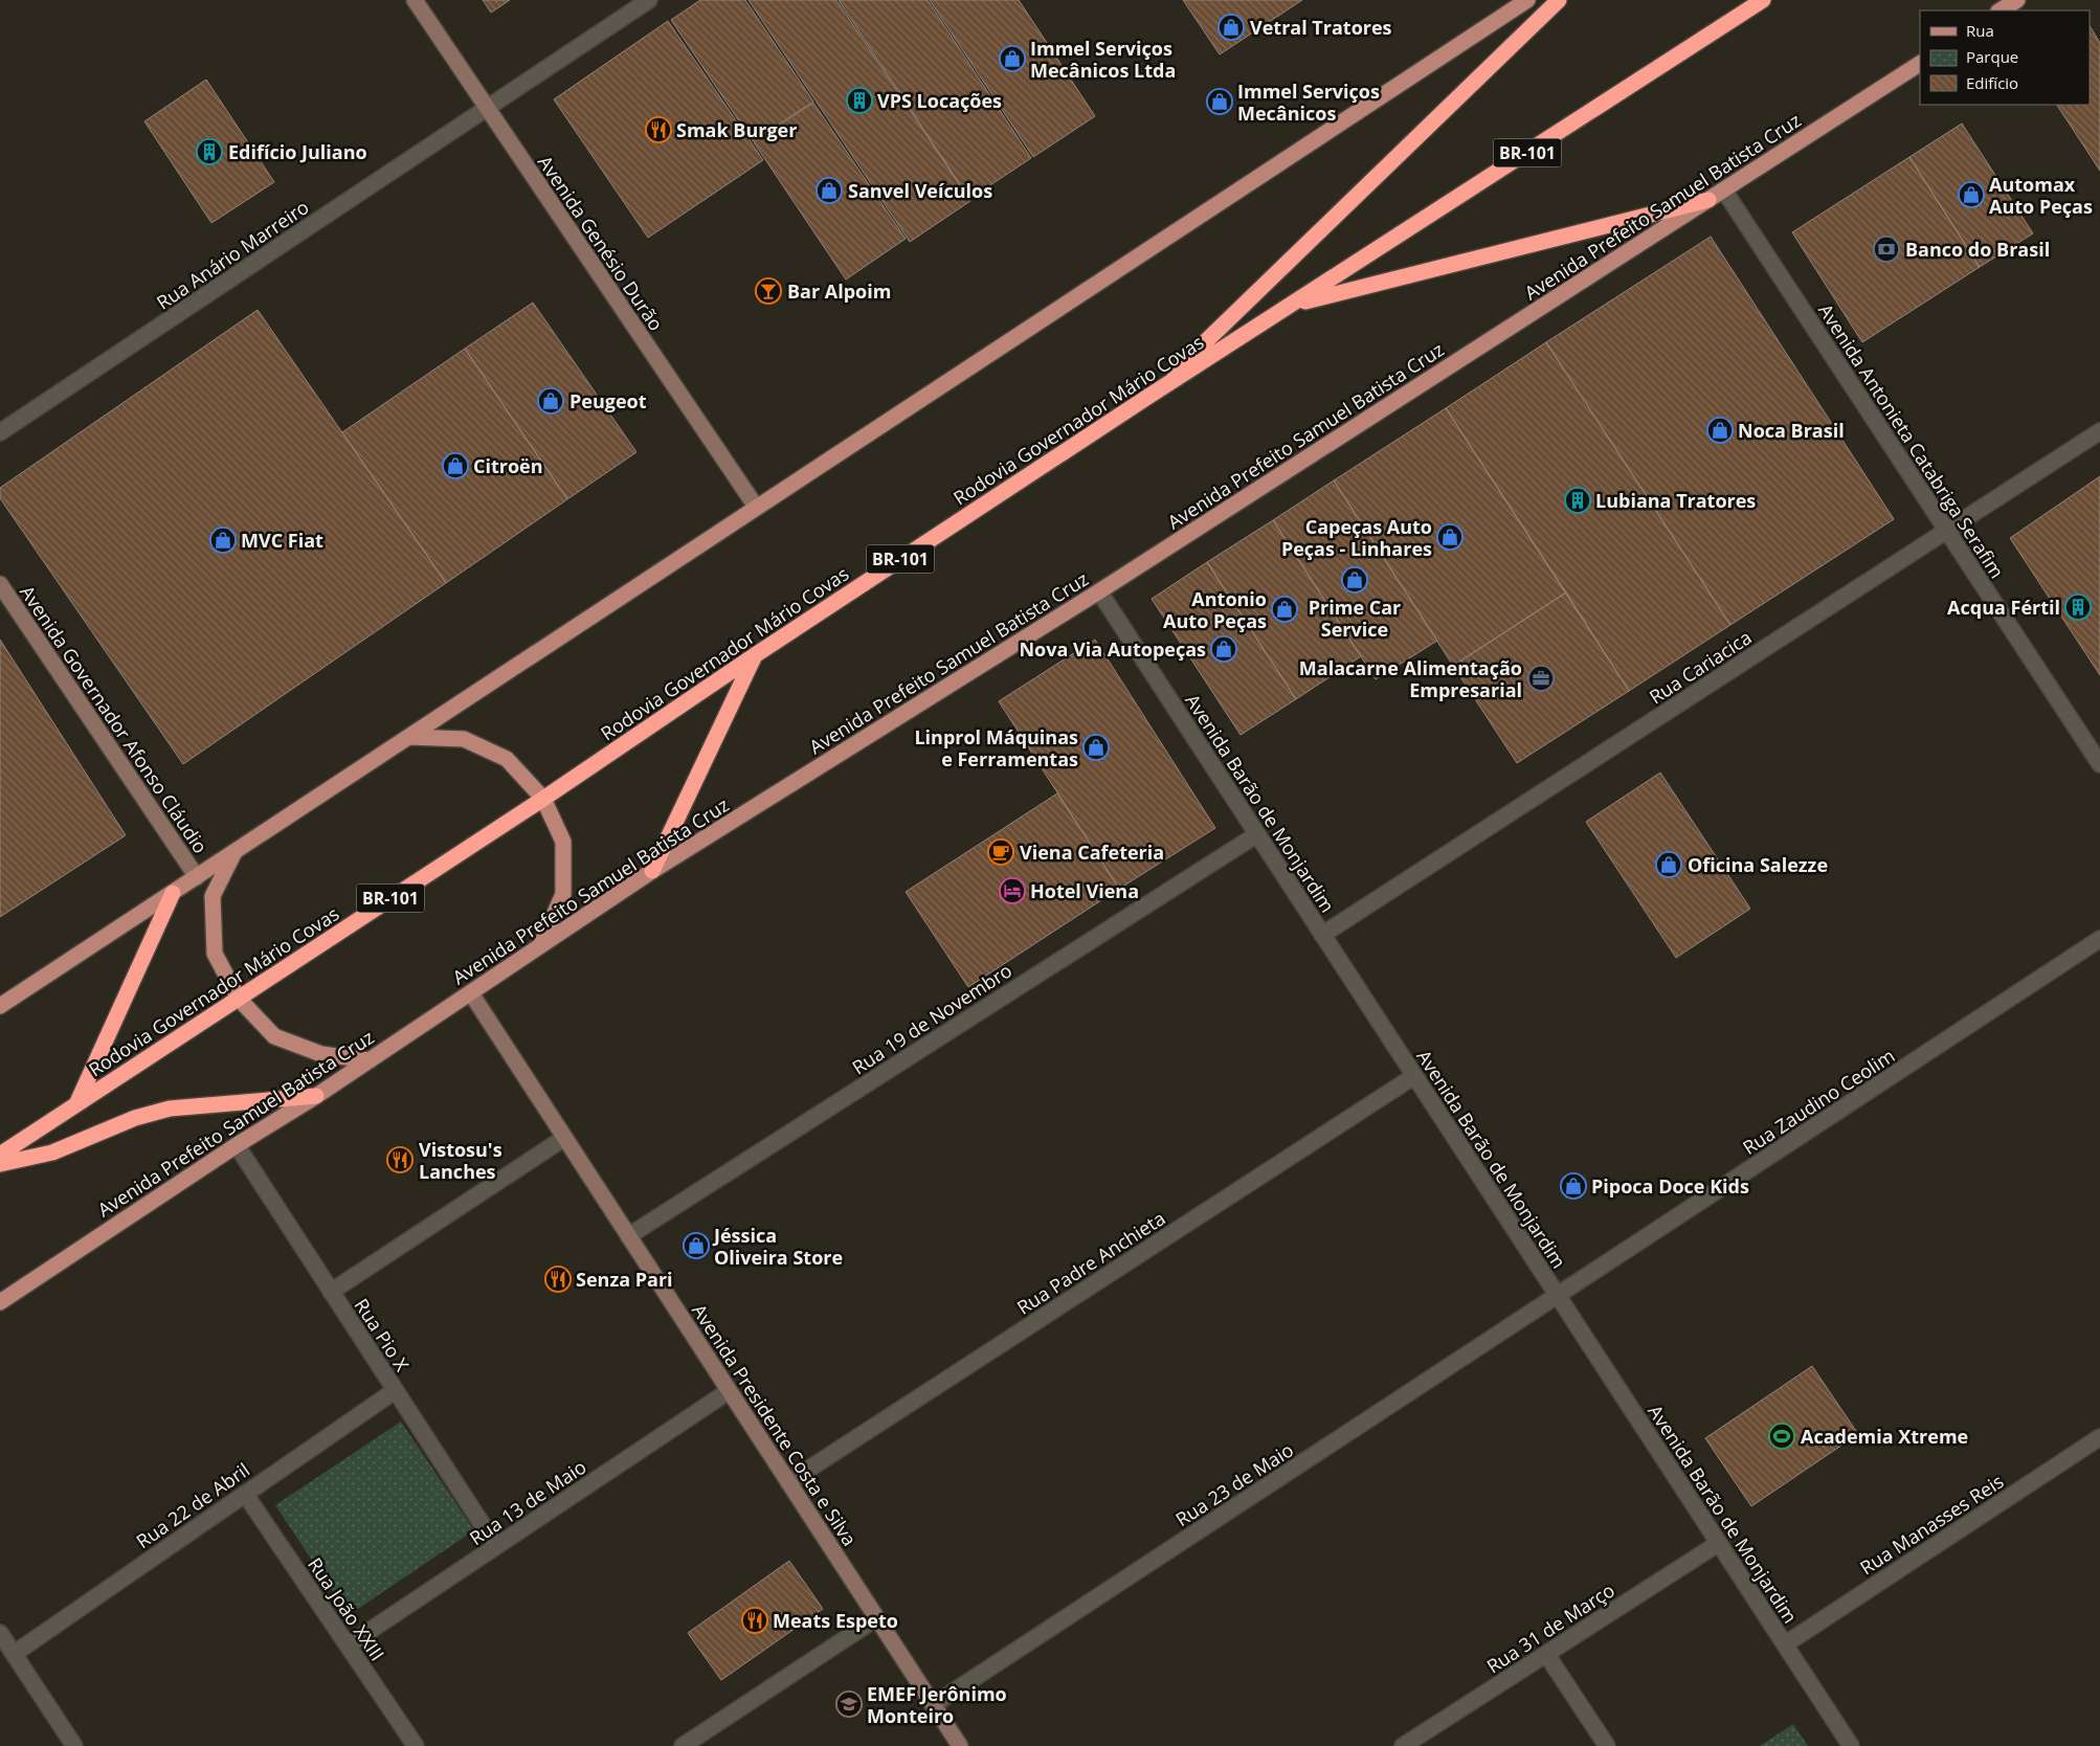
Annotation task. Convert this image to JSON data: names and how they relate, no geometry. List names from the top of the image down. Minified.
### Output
{"streets":{"highway":["BR-101","Rodovia Governador Mário Covas"],"main road":["Avenida Prefeito Samuel Batista Cruz","Avenida Genésio Durão","Avenida Governador Afonso Cláudio","Avenida Presidente Costa e Silva"],"street":["Rua Anário Marreiro","Avenida Antonieta Catabriga Serafim","Rua Cariacica","Avenida Barão de Monjardim","Rua 19 de Novembro","Rua Zaudino Ceolim","Rua Padre Anchieta","Rua Pio X","Rua 23 de Maio","Rua 13 de Maio","Rua 22 de Abril","Rua Manasses Reis","Rua João XXIII","Rua 31 de Março"]},"crossings":[["Avenida Prefeito Samuel Batista Cruz","Avenida Antonieta Catabriga Serafim"],["Avenida Prefeito Samuel Batista Cruz","Avenida Barão de Monjardim"],["Avenida Prefeito Samuel Batista Cruz","Rua Pio X"],["Avenida Prefeito Samuel Batista Cruz","Avenida Presidente Costa e Silva"],["Avenida Genésio Durão","Rua Anário Marreiro"],["Avenida Antonieta Catabriga Serafim","Rua Cariacica"],["Rua Cariacica","Avenida Barão de Monjardim"],["Avenida Barão de Monjardim","Rua 19 de Novembro"],["Avenida Barão de Monjardim","Rua Zaudino Ceolim"],["Avenida Barão de Monjardim","Rua Padre Anchieta"],["Avenida Barão de Monjardim","Rua 23 de Maio"],["Avenida Barão de Monjardim","Rua Manasses Reis"],["Avenida Barão de Monjardim","Rua 31 de Março"],["Rua 19 de Novembro","Avenida Presidente Costa e Silva"],["Rua Zaudino Ceolim","Rua 23 de Maio"],["Rua Padre Anchieta","Avenida Presidente Costa e Silva"],["Rua Pio X","Rua 13 de Maio"],["Rua Pio X","Rua 22 de Abril"],["Avenida Presidente Costa e Silva","Rua 23 de Maio"],["Avenida Presidente Costa e Silva","Rua 13 de Maio"],["Rua 13 de Maio","Rua João XXIII"],["Rua 22 de Abril","Rua João XXIII"]],"places":{"shop":["Vetral Tratores","Immel Serviços Mecânicos Ltda","Immel Serviços Mecânicos","Sanvel Veículos","Automax Auto Peças","Peugeot","Noca Brasil","Citroën","Capeças Auto Peças - Linhares","MVC Fiat","Prime Car Service","Antonio Auto Peças","Nova Via Autopeças","Linprol Máquinas e Ferramentas","Oficina Salezze","Pipoca Doce Kids","Jéssica Oliveira Store"],"building":["VPS Locações","Edifício Juliano","Lubiana Tratores","Acqua Fértil"],"restaurant":["Smak Burger","Vistosu's Lanches","Senza Pari","Meats Espeto"],"bank":["Banco do Brasil"],"bar":["Bar Alpoim"],"office":["Malacarne Alimentação Empresarial"],"cafe":["Viena Cafeteria"],"hotel":["Hotel Viena"],"sports":["Academia Xtreme"],"school or university":["EMEF Jerônimo Monteiro"]},"legend":["Rua","Parque","Edifício"]}
